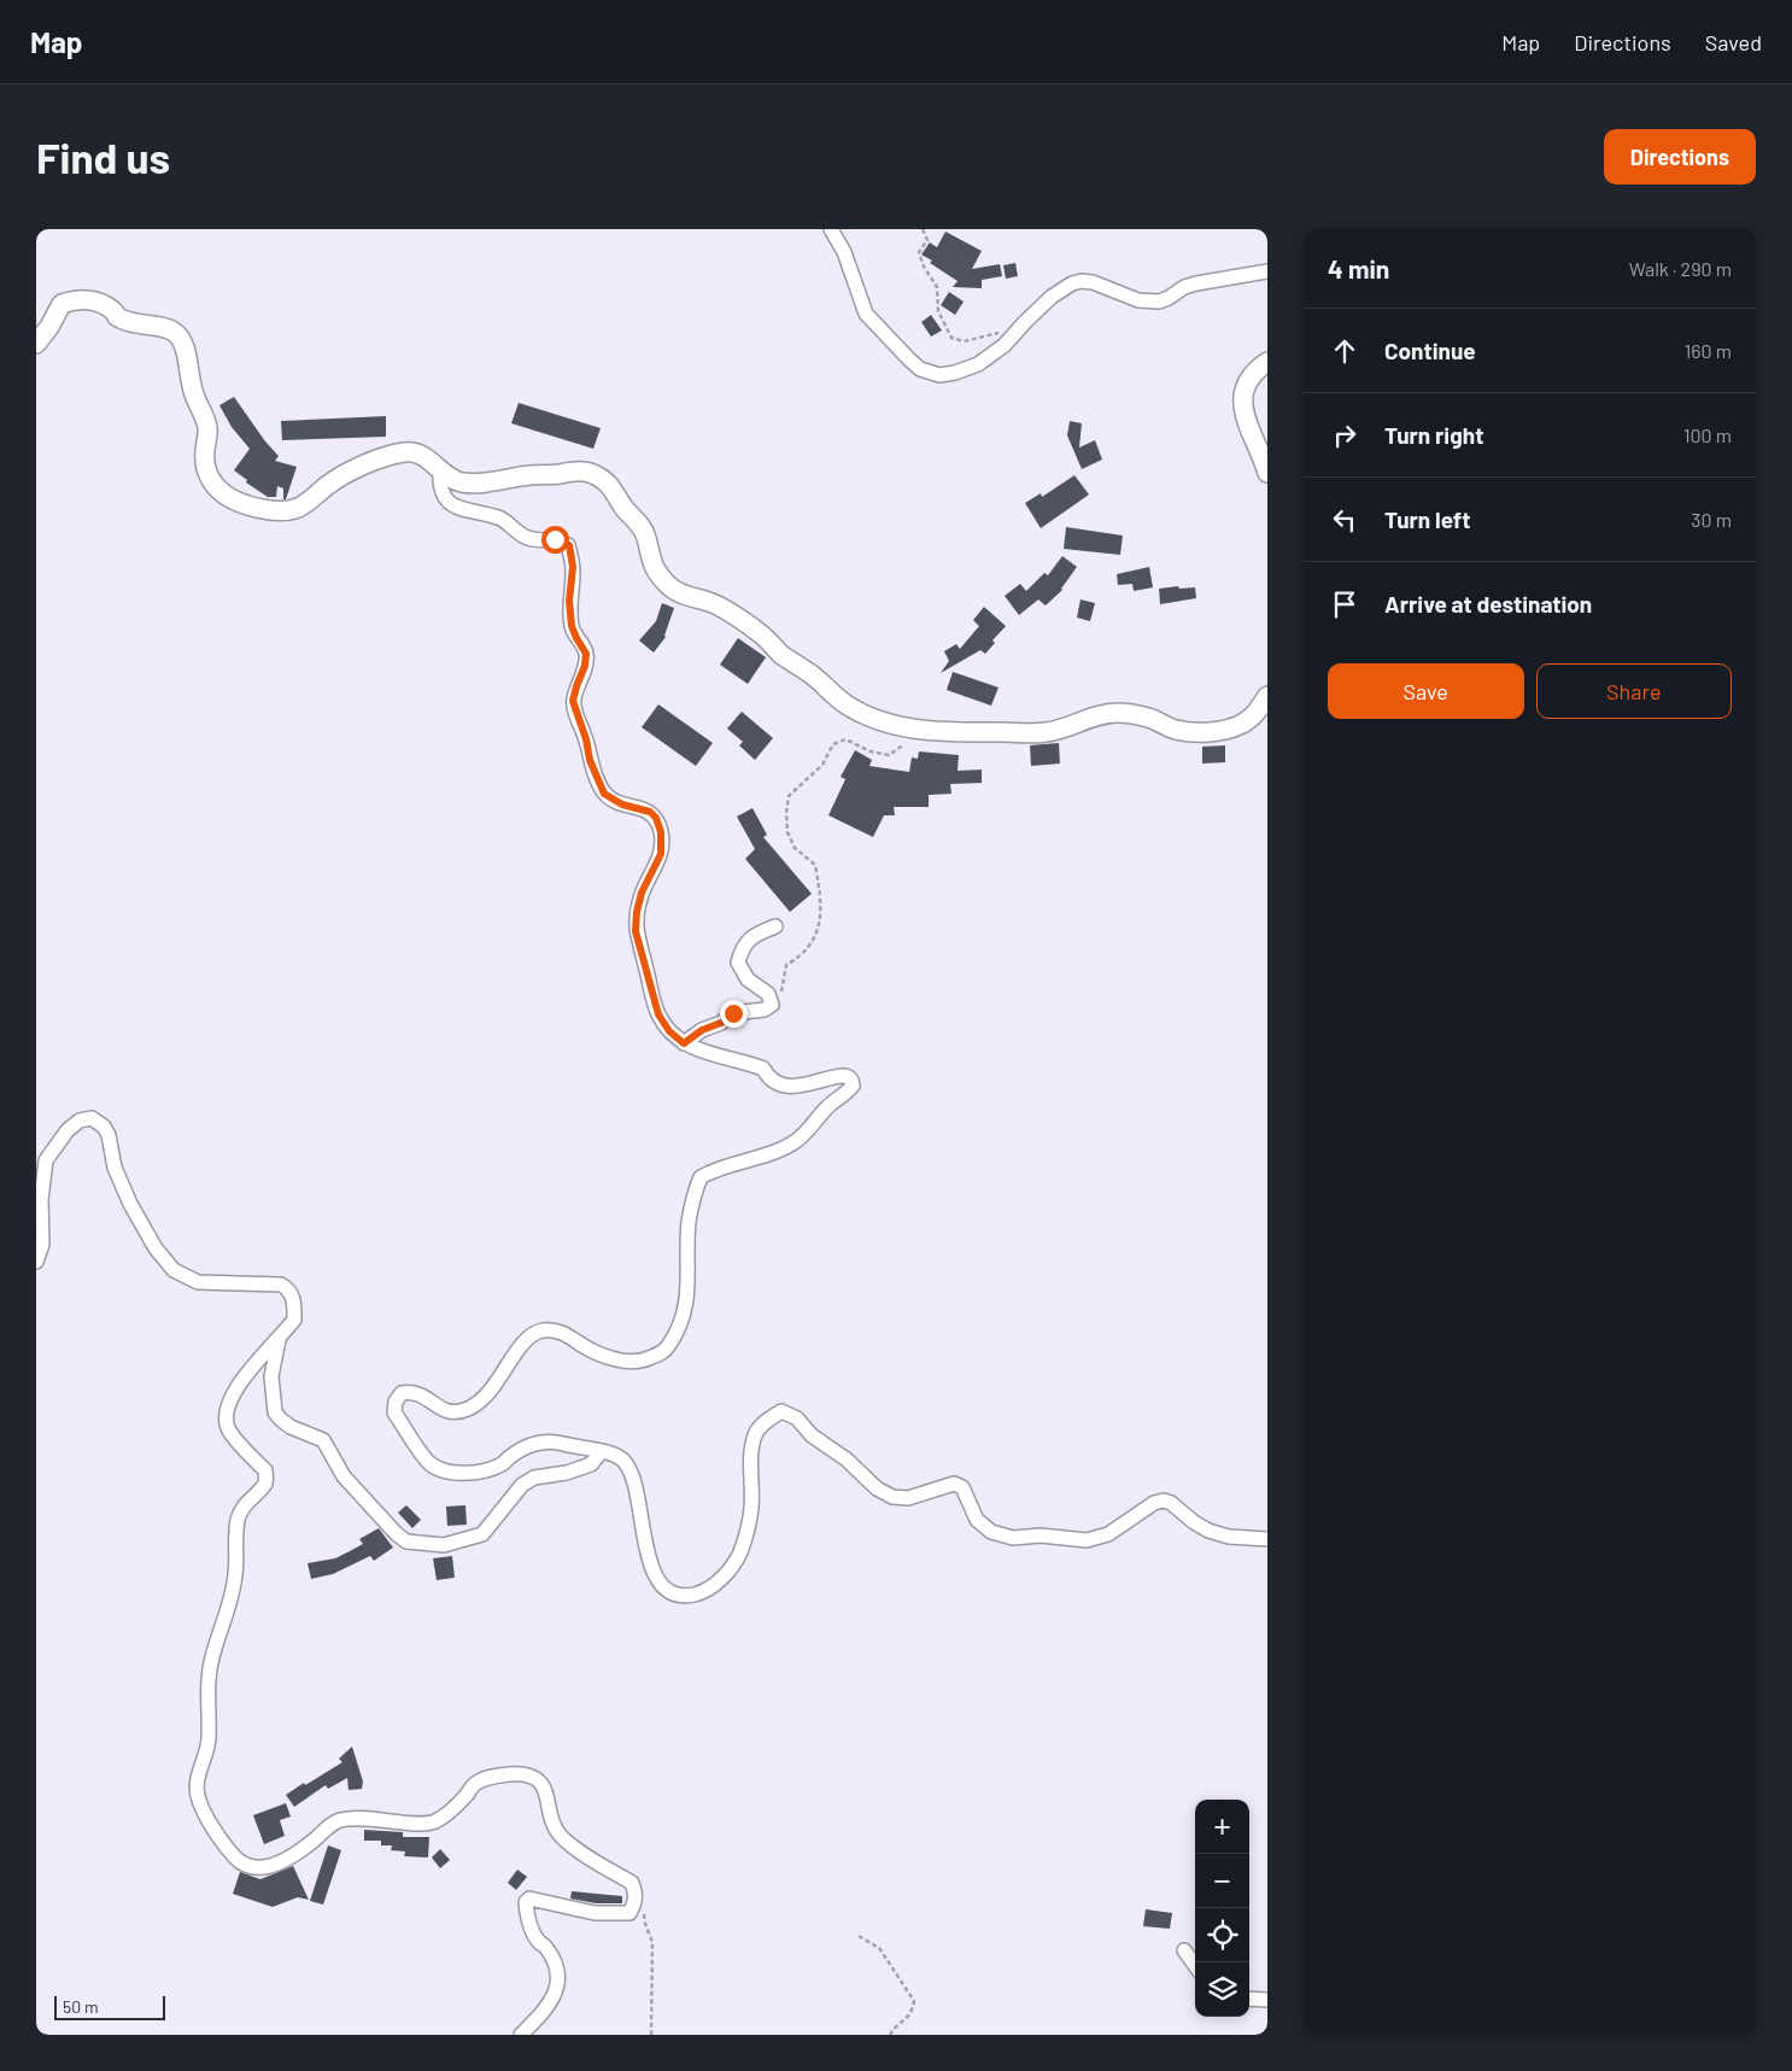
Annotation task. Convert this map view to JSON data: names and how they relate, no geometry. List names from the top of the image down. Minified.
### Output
{"scale_bar":"50 m","page":{"header":"Map","nav":["Map","Directions","Saved"],"buttons":["Directions",["Save","Share"]],"title":"Find us","heading":["4 min","Walk · 290 m"],"list":[["Continue","160 m"],["Turn right","100 m"],["Turn left","30 m"],"Arrive at destination"],"map_buttons":["+","−"],"scale":"50 m"}}
